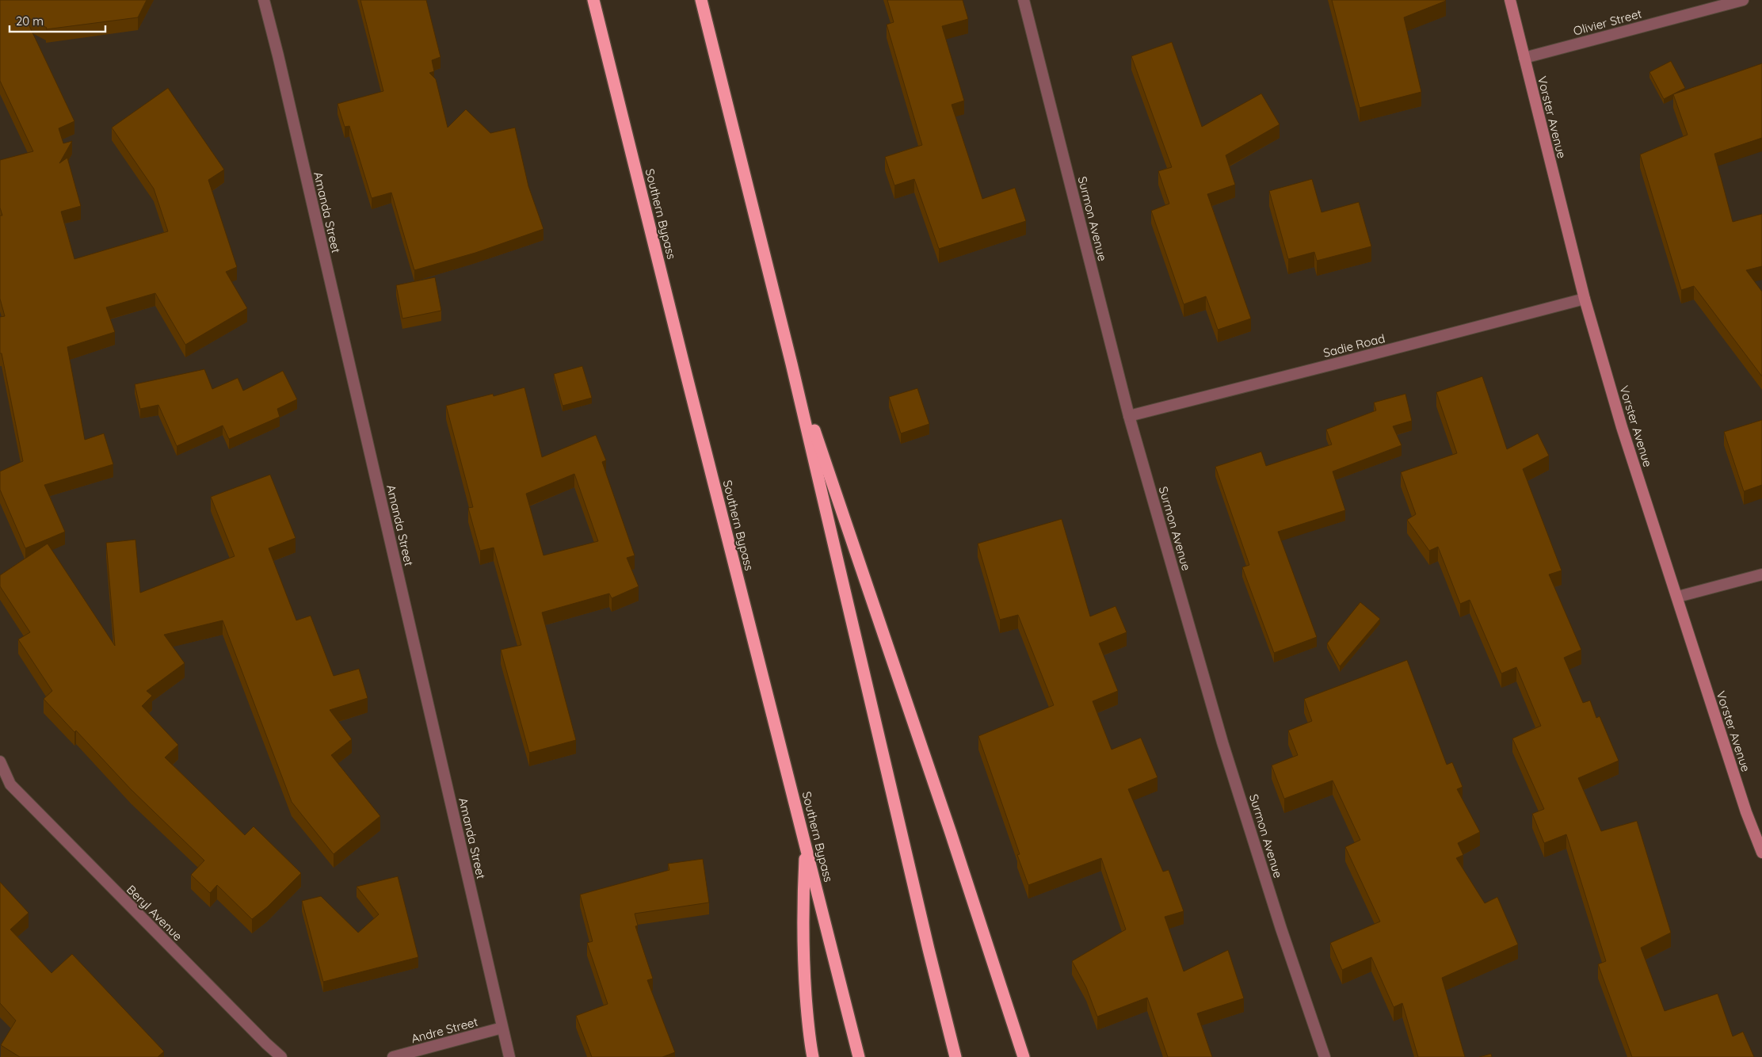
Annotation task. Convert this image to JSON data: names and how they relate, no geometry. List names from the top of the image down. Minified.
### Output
{"streets":{"highway":["Southern Bypass"],"main road":["Vorster Avenue"],"street":["Olivier Street","Amanda Street","Surmon Avenue","Sadie Road","Beryl Avenue","Andre Street"]},"crossings":[["Olivier Street","Vorster Avenue"],["Vorster Avenue","Sadie Road"],["Amanda Street","Andre Street"],["Surmon Avenue","Sadie Road"]],"scale_bar":"20 m"}
